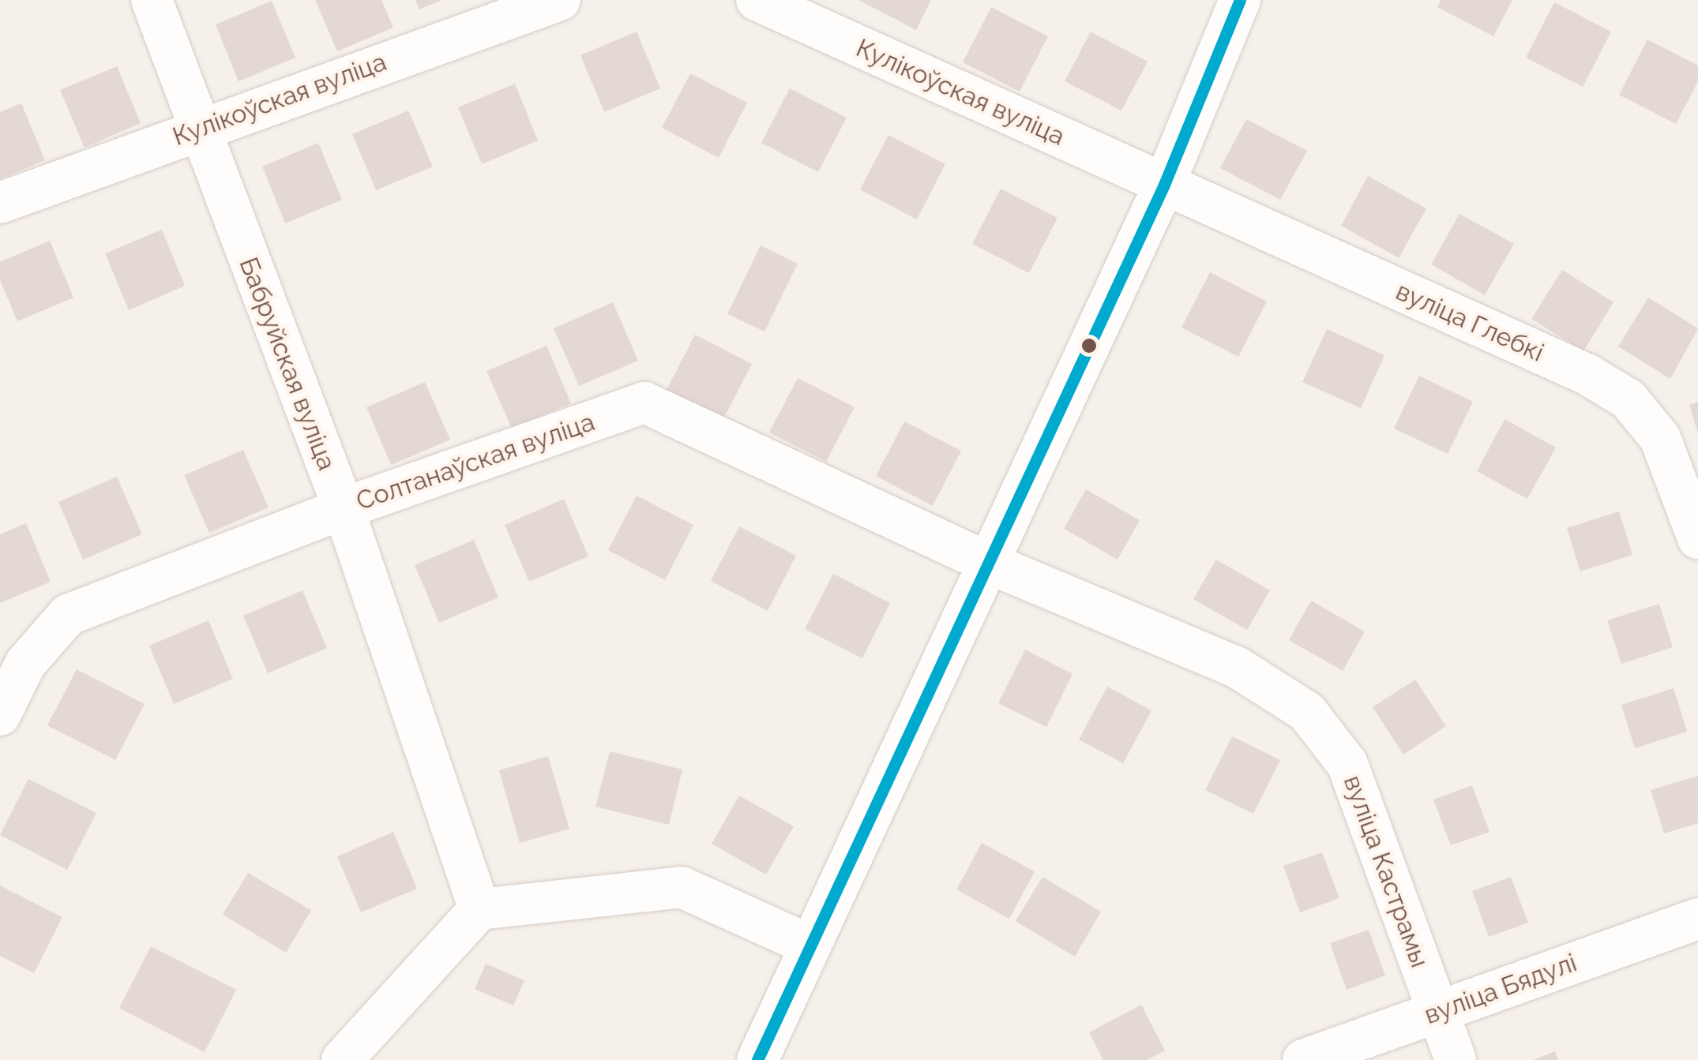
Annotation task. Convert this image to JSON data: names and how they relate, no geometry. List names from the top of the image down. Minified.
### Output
{"streets":{"street":["Кулікоўская вуліца","вуліца Глебкі","Бабруйская вуліца","Солтанаўская вуліца","вуліца Кастрамы","вуліца Бядулі"]},"crossings":[["Кулікоўская вуліца","вуліца Глебкі"],["Кулікоўская вуліца","Бабруйская вуліца"],["Бабруйская вуліца","Солтанаўская вуліца"],["Солтанаўская вуліца","вуліца Кастрамы"],["вуліца Кастрамы","вуліца Бядулі"]]}
